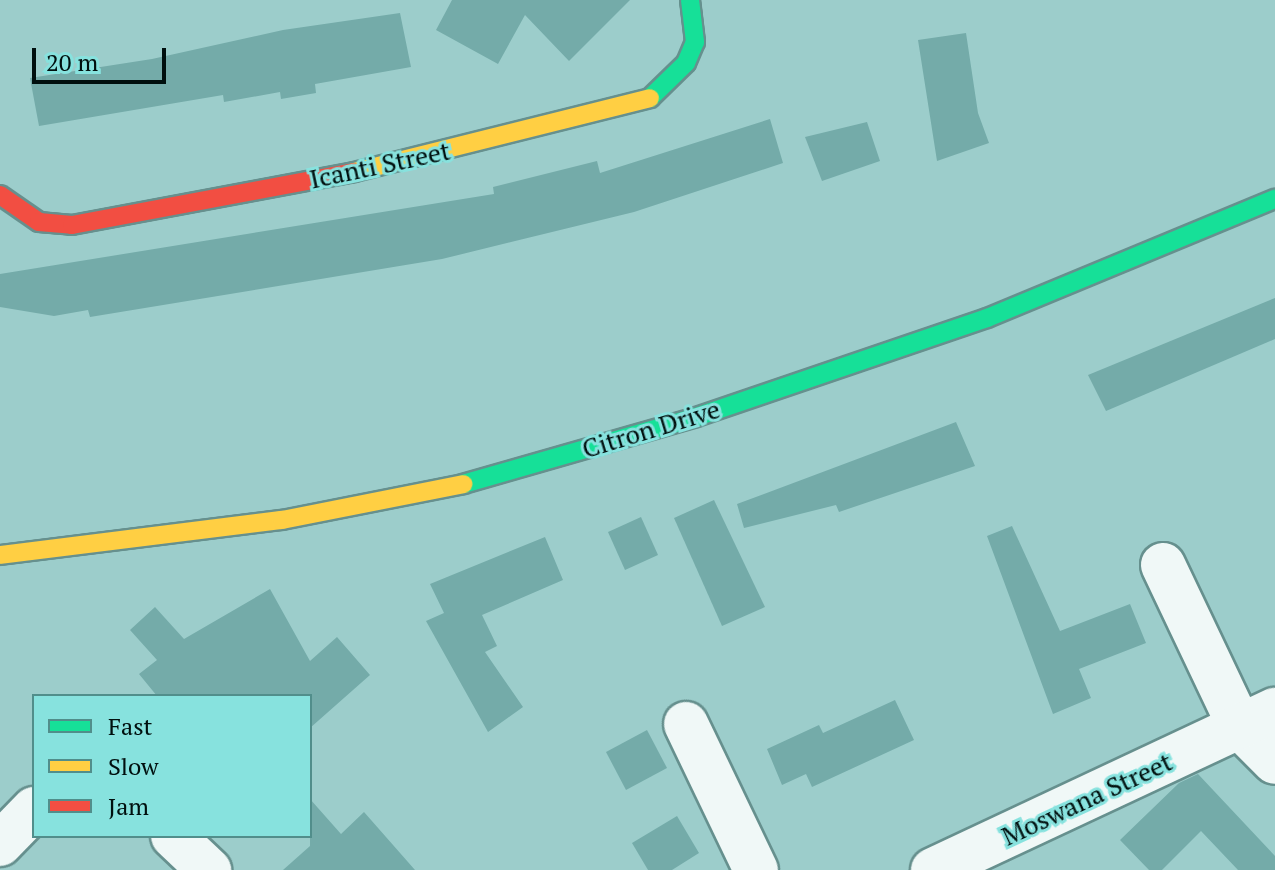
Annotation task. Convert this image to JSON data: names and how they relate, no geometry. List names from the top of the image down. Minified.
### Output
{"streets":{"street":["Icanti Street","Citron Drive","Moswana Street"]},"legend":["Fast","Slow","Jam"],"scale_bar":"20 m"}
